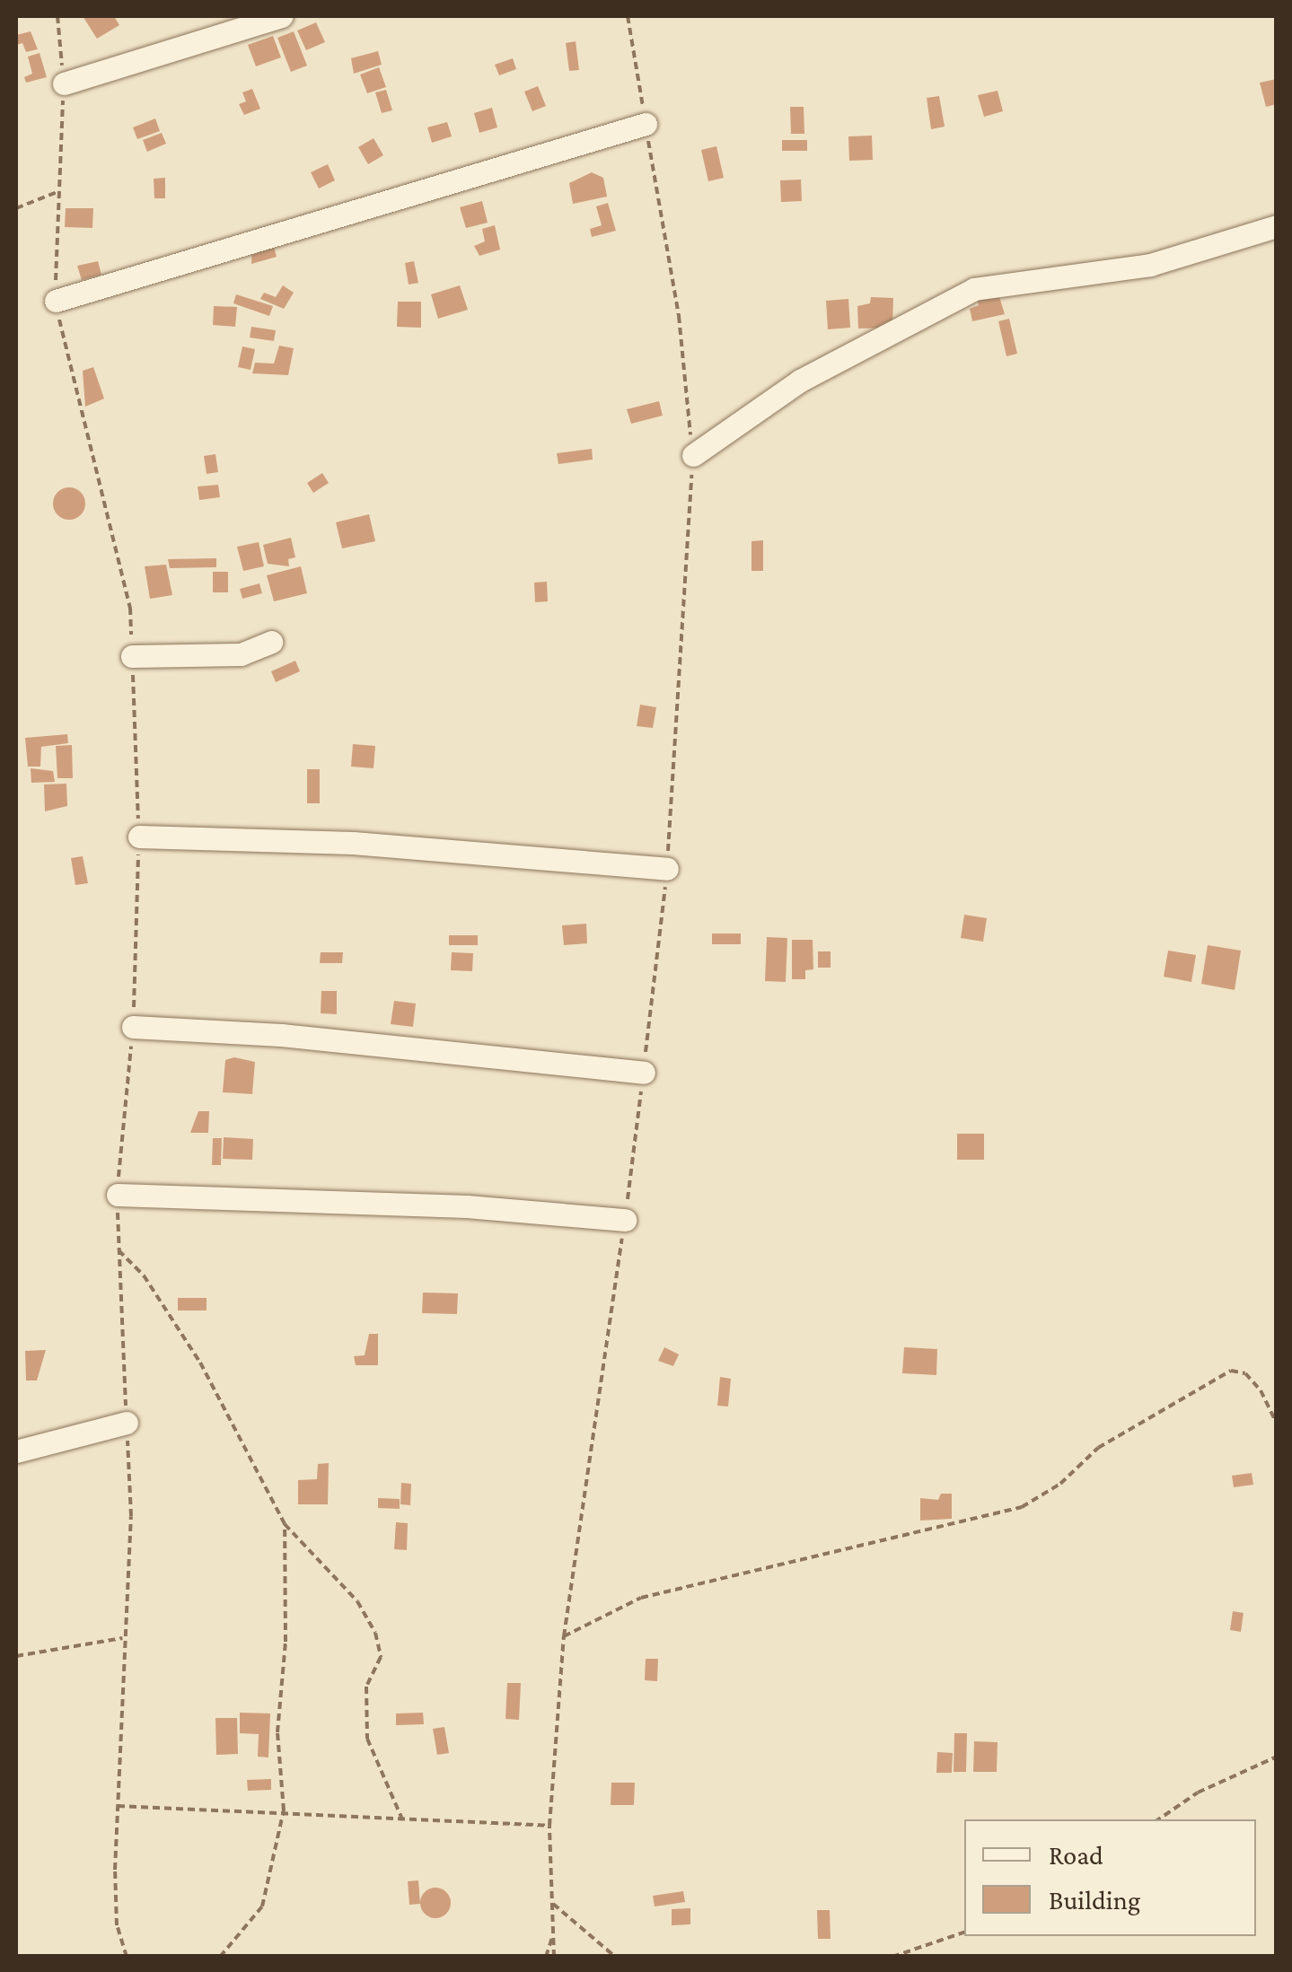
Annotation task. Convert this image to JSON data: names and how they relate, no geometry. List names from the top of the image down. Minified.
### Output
{"legend":["Road","Building"]}
